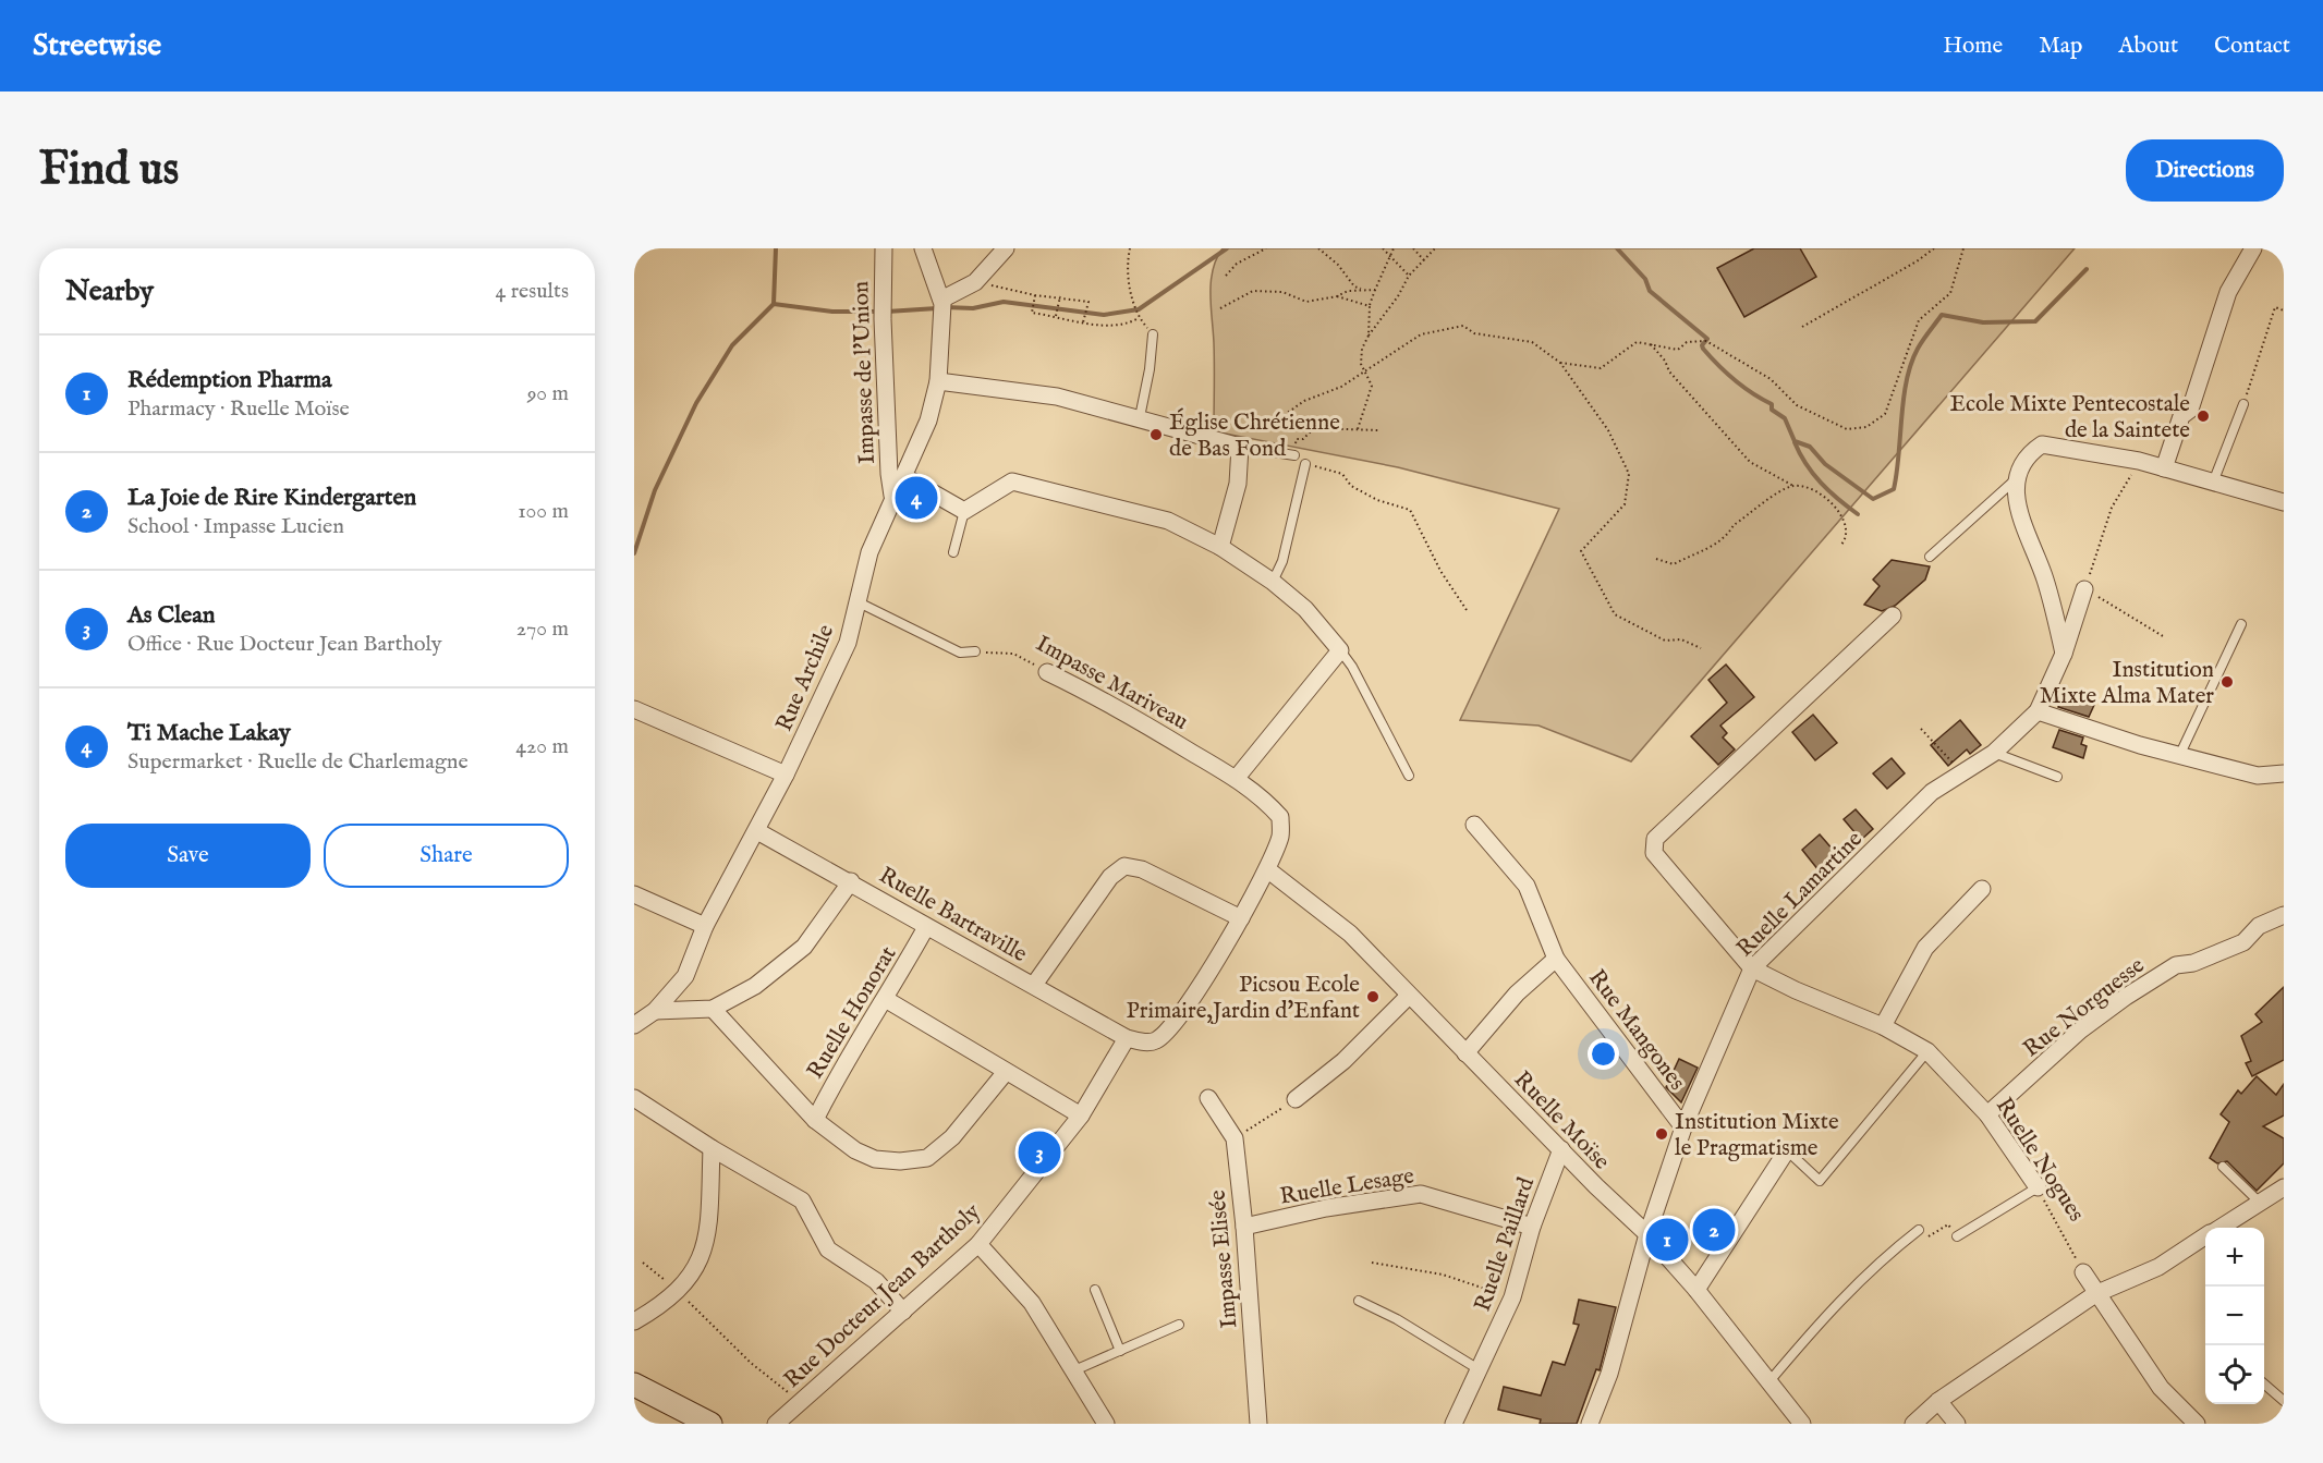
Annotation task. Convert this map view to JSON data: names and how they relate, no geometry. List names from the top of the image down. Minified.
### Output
{"streets":{"street":["Impasse de l'Union","Rue Archile","Impasse Mariveau","Ruelle Lamartine","Ruelle Bartraville","Rue Norguesse","Ruelle Honorat","Rue Mangones","Ruelle Moïse","Ruelle Nogues","Ruelle Lesage","Ruelle Paillard","Impasse Elisée","Rue Docteur Jean Bartholy"]},"crossings":[["Impasse de l'Union","Rue Archile"],["Rue Archile","Ruelle Bartraville"],["Impasse Mariveau","Ruelle Moïse"],["Ruelle Lamartine","Rue Mangones"],["Ruelle Lamartine","Ruelle Moïse"],["Ruelle Lamartine","Ruelle Nogues"],["Ruelle Bartraville","Ruelle Honorat"],["Ruelle Bartraville","Rue Docteur Jean Bartholy"],["Rue Norguesse","Ruelle Nogues"],["Ruelle Moïse","Ruelle Paillard"],["Ruelle Lesage","Ruelle Paillard"],["Ruelle Lesage","Impasse Elisée"]],"places":["Ecole Mixte Pentecostale de la Saintete","Église Chrétienne de Bas Fond","Institution Mixte Alma Mater","Picsou Ecole Primaire,Jardin d'Enfant","Institution Mixte le Pragmatisme"],"page":{"header":"Streetwise","nav":["Home","Map","About","Contact"],"buttons":["Directions",["Save","Share"]],"title":"Find us","heading":["Nearby","4 results"],"list":[{"mark":"1","name":"Rédemption Pharma","note":"Pharmacy · Ruelle Moïse","value":"90 m"},{"mark":"2","name":"La Joie de Rire Kindergarten","note":"School · Impasse Lucien","value":"100 m"},{"mark":"3","name":"As Clean","note":"Office · Rue Docteur Jean Bartholy","value":"270 m"},{"mark":"4","name":"Ti Mache Lakay","note":"Supermarket · Ruelle de Charlemagne","value":"420 m"}],"pins":["4","3","2","1"],"map_buttons":["+","−"]}}
